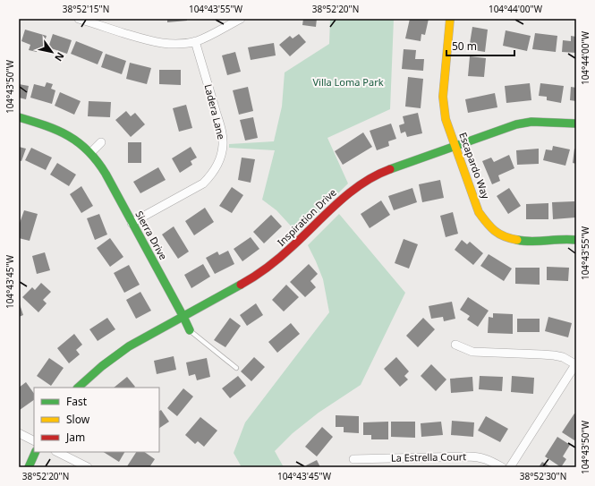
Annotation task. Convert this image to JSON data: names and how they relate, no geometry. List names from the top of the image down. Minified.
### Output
{"streets":{"street":["Ladera Lane","Escapardo Way","Inspiration Drive","Sierra Drive","La Estrella Court"]},"crossings":[["Ladera Lane","Sierra Drive"],["Escapardo Way","Inspiration Drive"],["Inspiration Drive","Sierra Drive"]],"parks":["Villa Loma Park"],"legend":["Fast","Slow","Jam"],"scale_bar":"50 m","north":"bottom right","coordinates":["38°52'15\"N","104°43'55\"W","38°52'20\"N","104°44'00\"W","104°43'50\"W","104°43'45\"W","38°52'30\"N"]}
